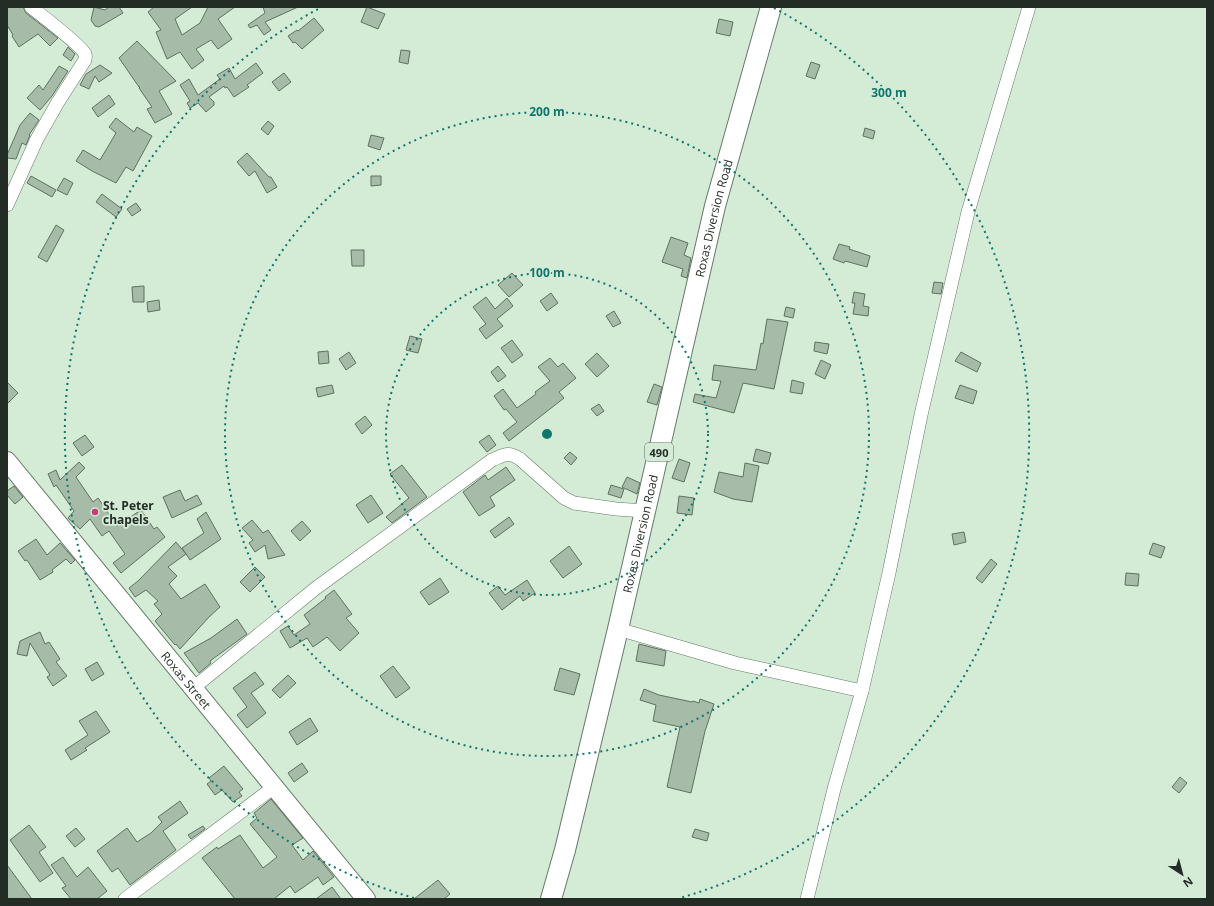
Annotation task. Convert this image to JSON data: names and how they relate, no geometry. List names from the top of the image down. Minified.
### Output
{"streets":{"main road":["Roxas Diversion Road","490","Roxas Street"]},"places":["St. Peter chapels"],"north":"bottom right","rings":["300 m","200 m","100 m"]}
